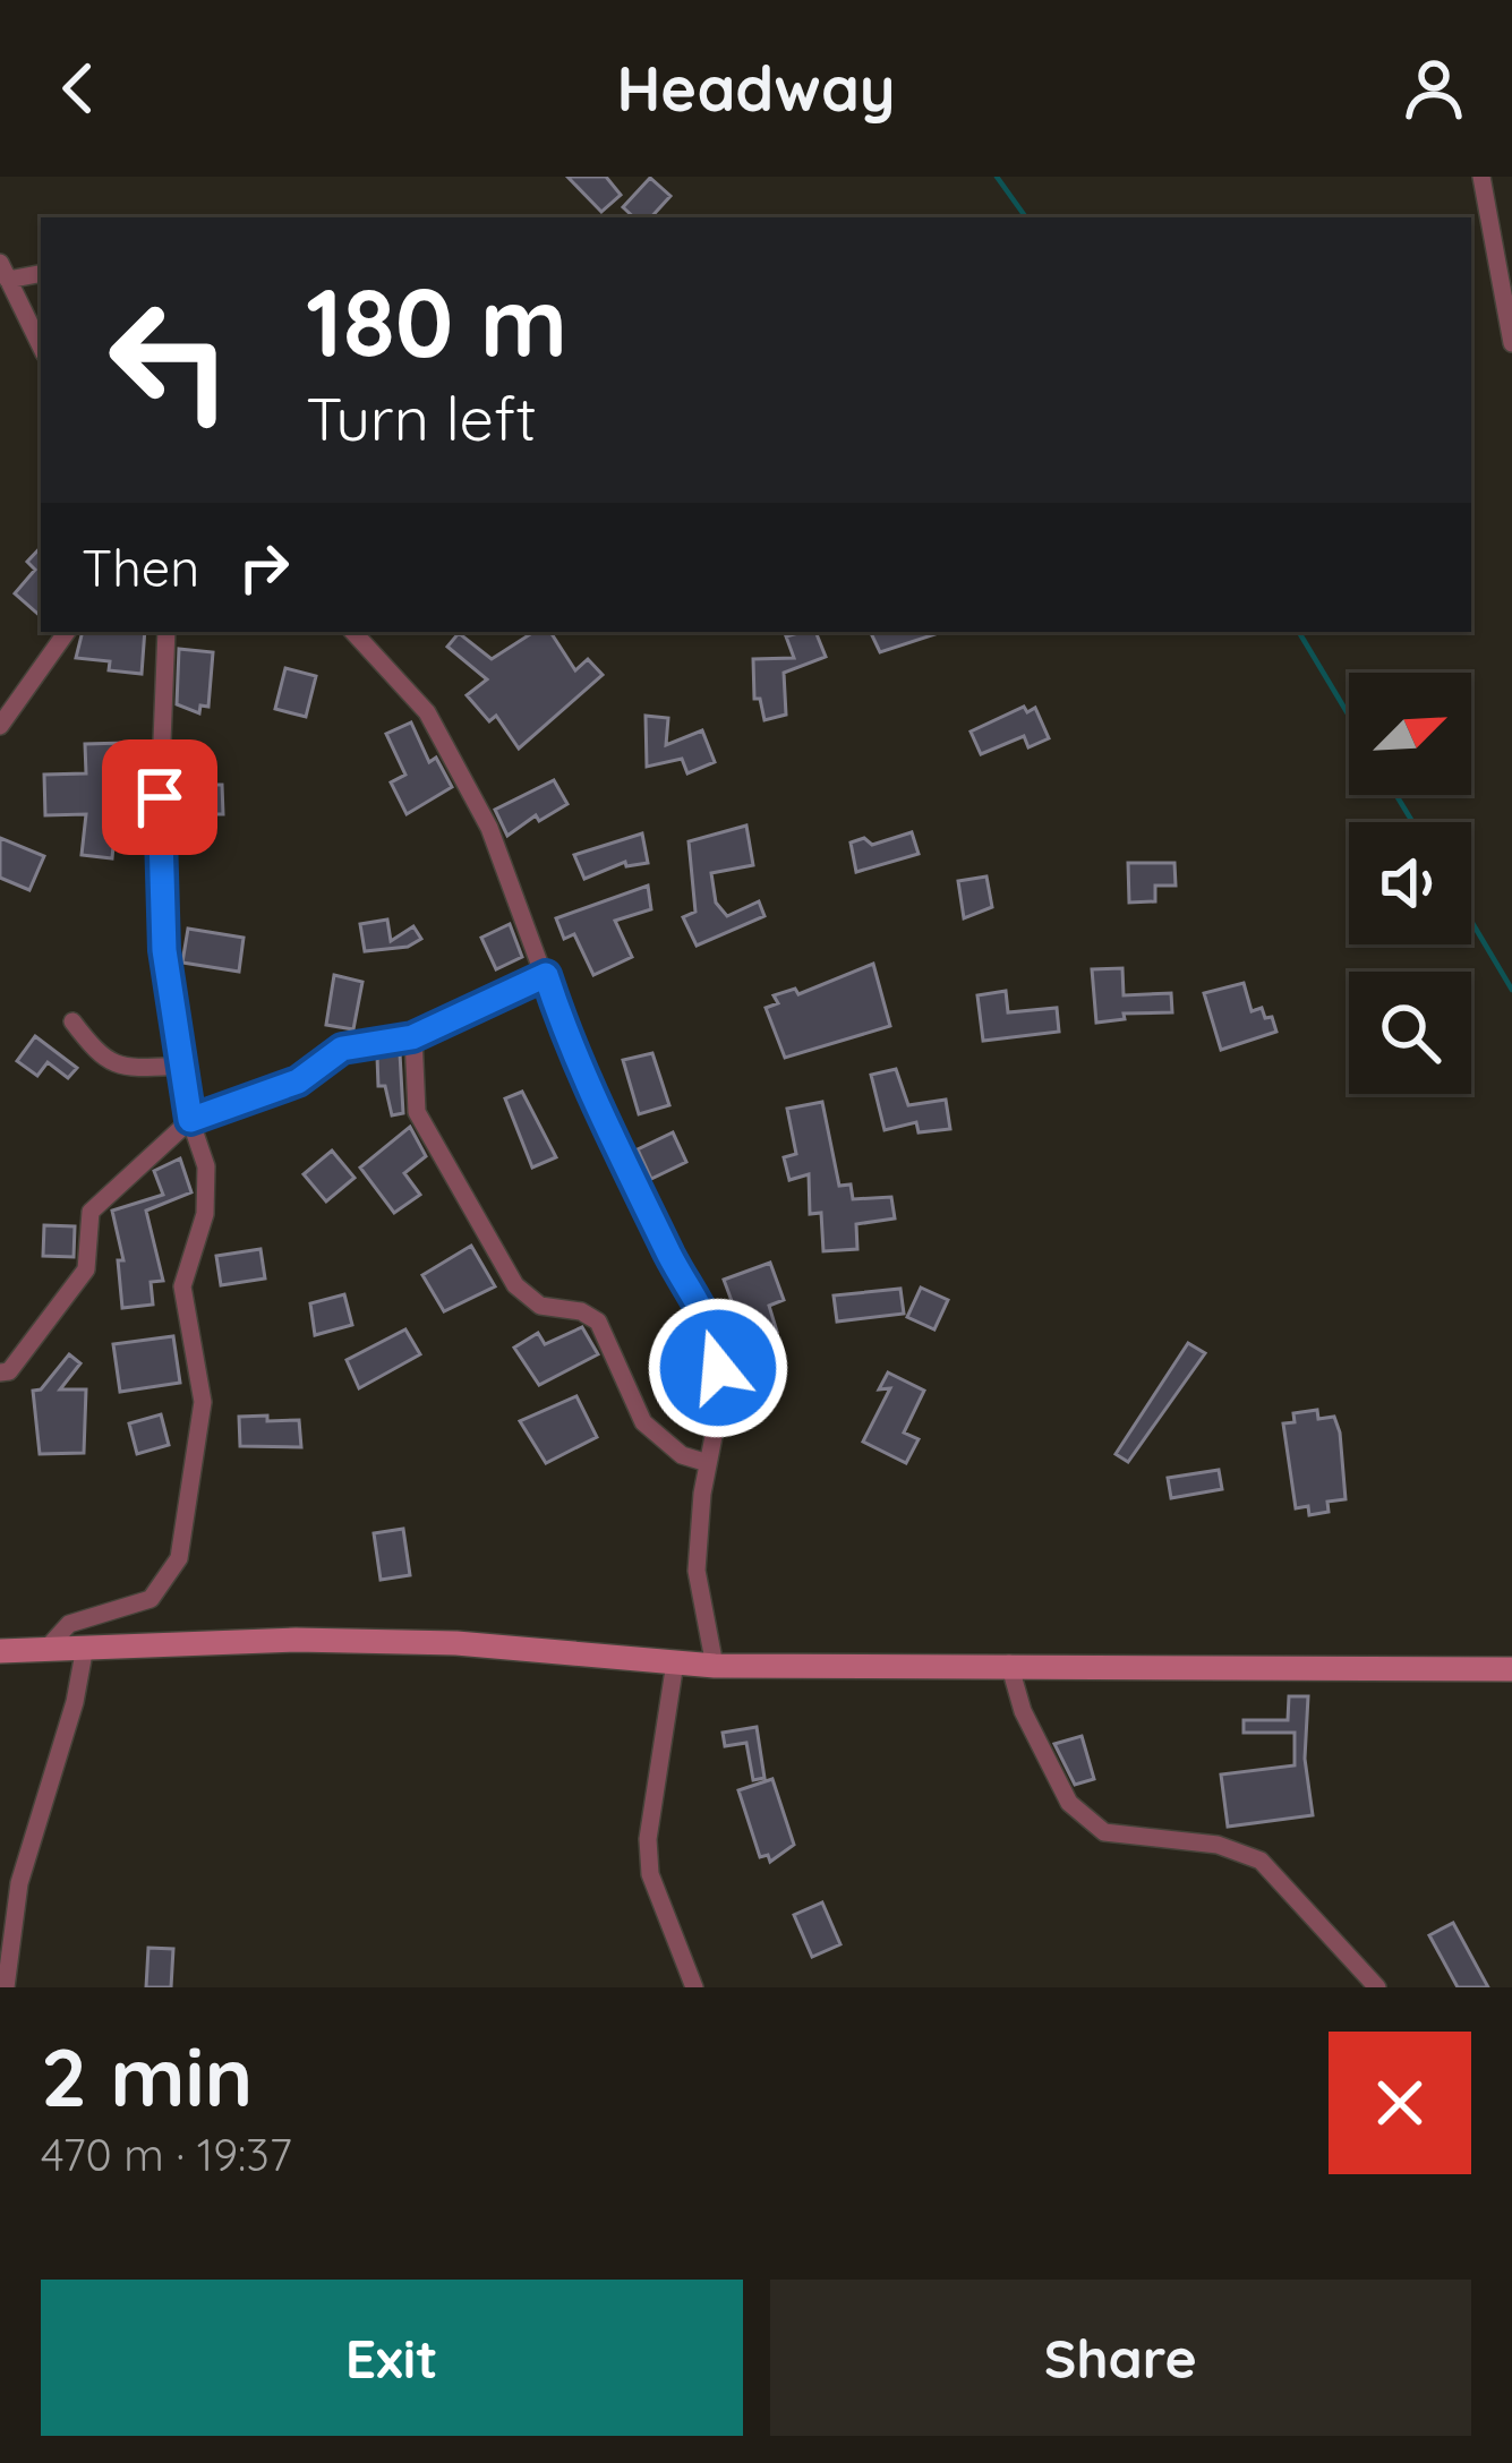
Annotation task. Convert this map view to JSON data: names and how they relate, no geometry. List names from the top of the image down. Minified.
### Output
{"north":"top right","page":{"header":"Headway","turn":["180 m","Turn left"],"then":"Then","heading":["2 min","470 m · 19:37"],"buttons":["Exit","Share"]}}
